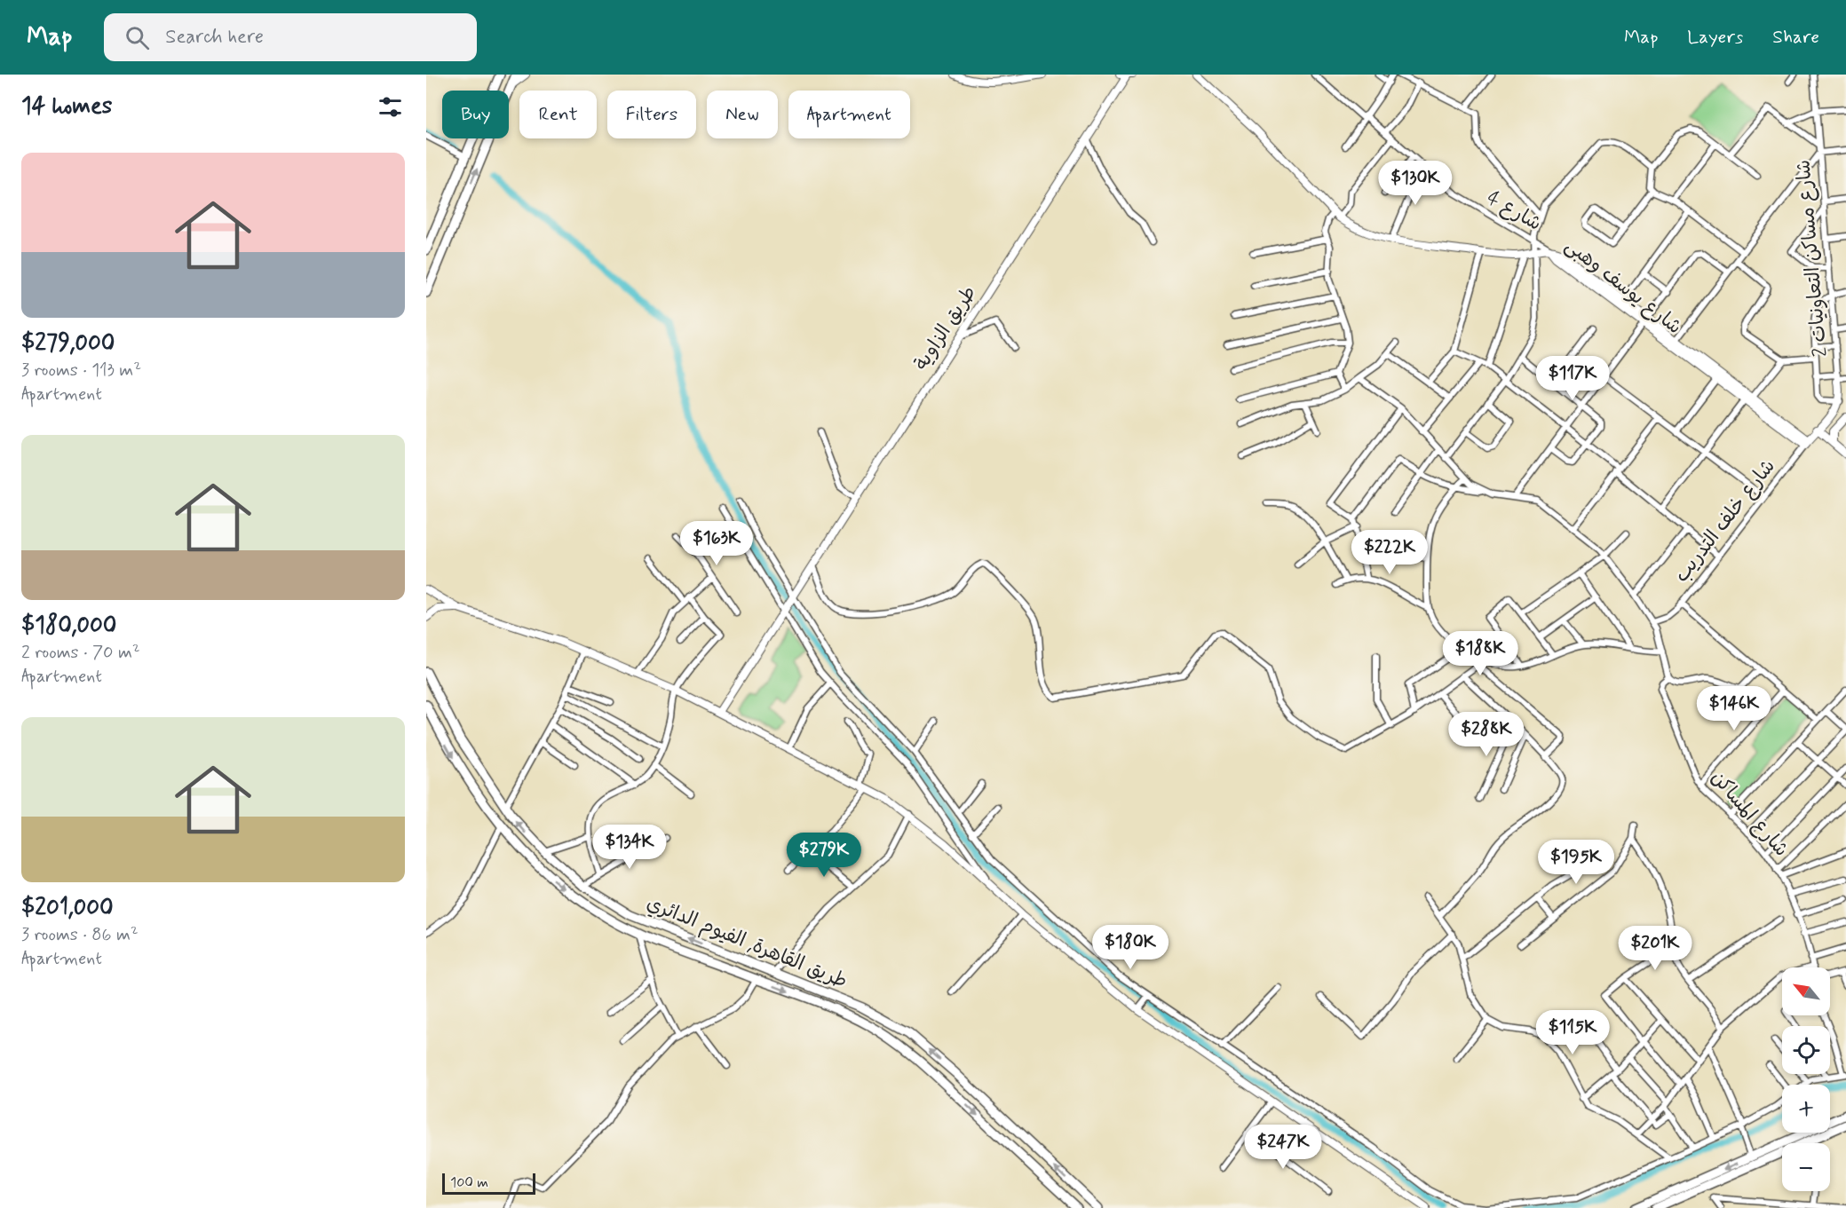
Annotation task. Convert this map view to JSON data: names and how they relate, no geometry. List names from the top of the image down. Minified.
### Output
{"streets":{"main road":["طريق القاهرة, الفيوم الدائري"],"street":["شارع 4","شارع مساكن التعاونيات 2","شارع يوسف وهبى","طريق الزاوية","شارع خلف التدريب","شارع المساكن"]},"crossings":[["شارع 4","شارع يوسف وهبى"],["شارع يوسف وهبى","شارع خلف التدريب"]],"scale_bar":"100 m","north":"top left","page":{"header":"Map","search":"Search here","nav":["Map","Layers","Share"],"heading":"14 homes","chip":["Buy","Rent","Filters","New","Apartment"],"list":[{"name":"$279,000","note":"3 rooms · 113 m² · Apartment"},{"name":"$180,000","note":"2 rooms · 70 m² · Apartment"},{"name":"$201,000","note":"3 rooms · 86 m² · Apartment"}],"price":["$130K","$117K","$163K","$222K","$188K","$146K","$288K","$134K","$279K","$195K","$180K","$201K","$115K","$247K"],"map_buttons":["+","−"],"scale":"100 m"}}
